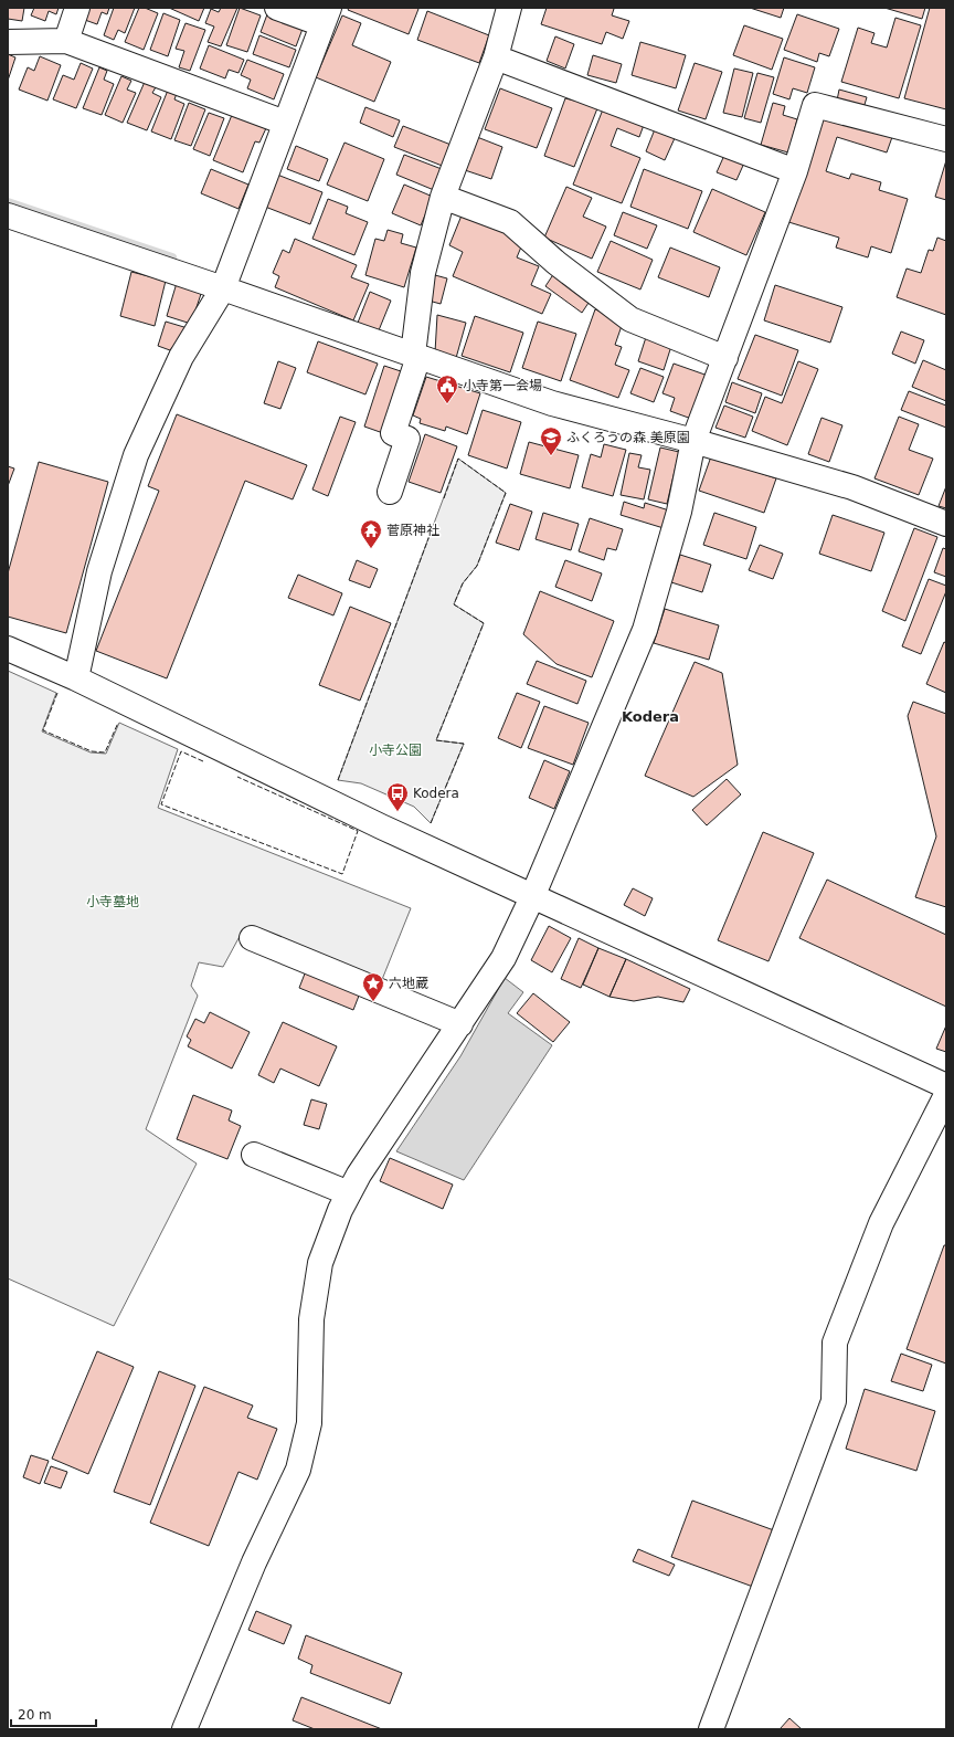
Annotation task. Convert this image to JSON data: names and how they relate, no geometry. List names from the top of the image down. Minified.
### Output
{"districts":["Kodera"],"parks":["小寺公園","小寺墓地"],"places":{"public building":["小寺第一会場"],"school or university":["ふくろうの森 美原園"],"temple":["菅原神社"],"bus stop":["Kodera"],"place":["六地蔵"]},"scale_bar":"20 m"}
